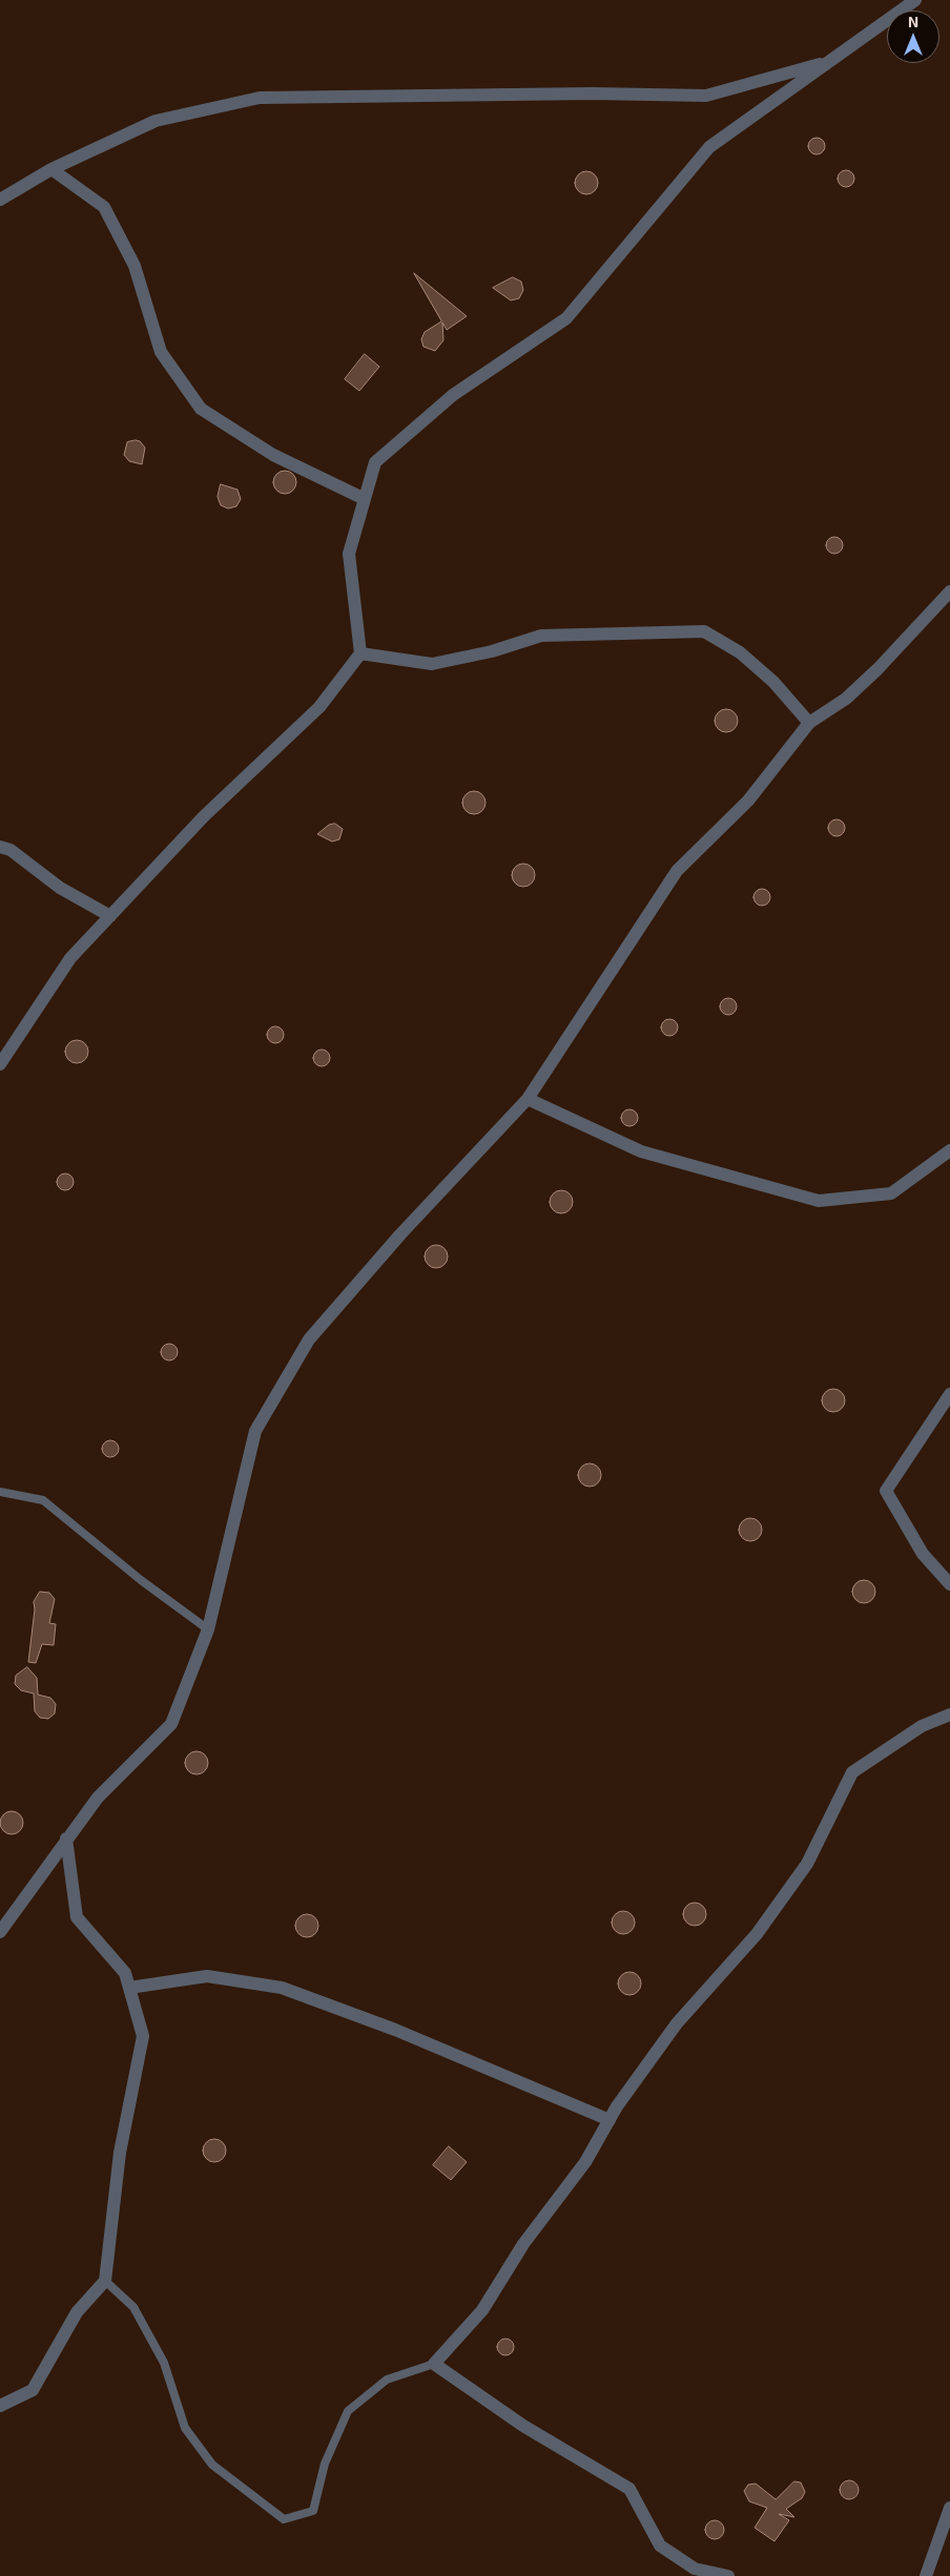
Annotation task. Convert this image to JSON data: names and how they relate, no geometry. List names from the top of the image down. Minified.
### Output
{"north":"top"}
